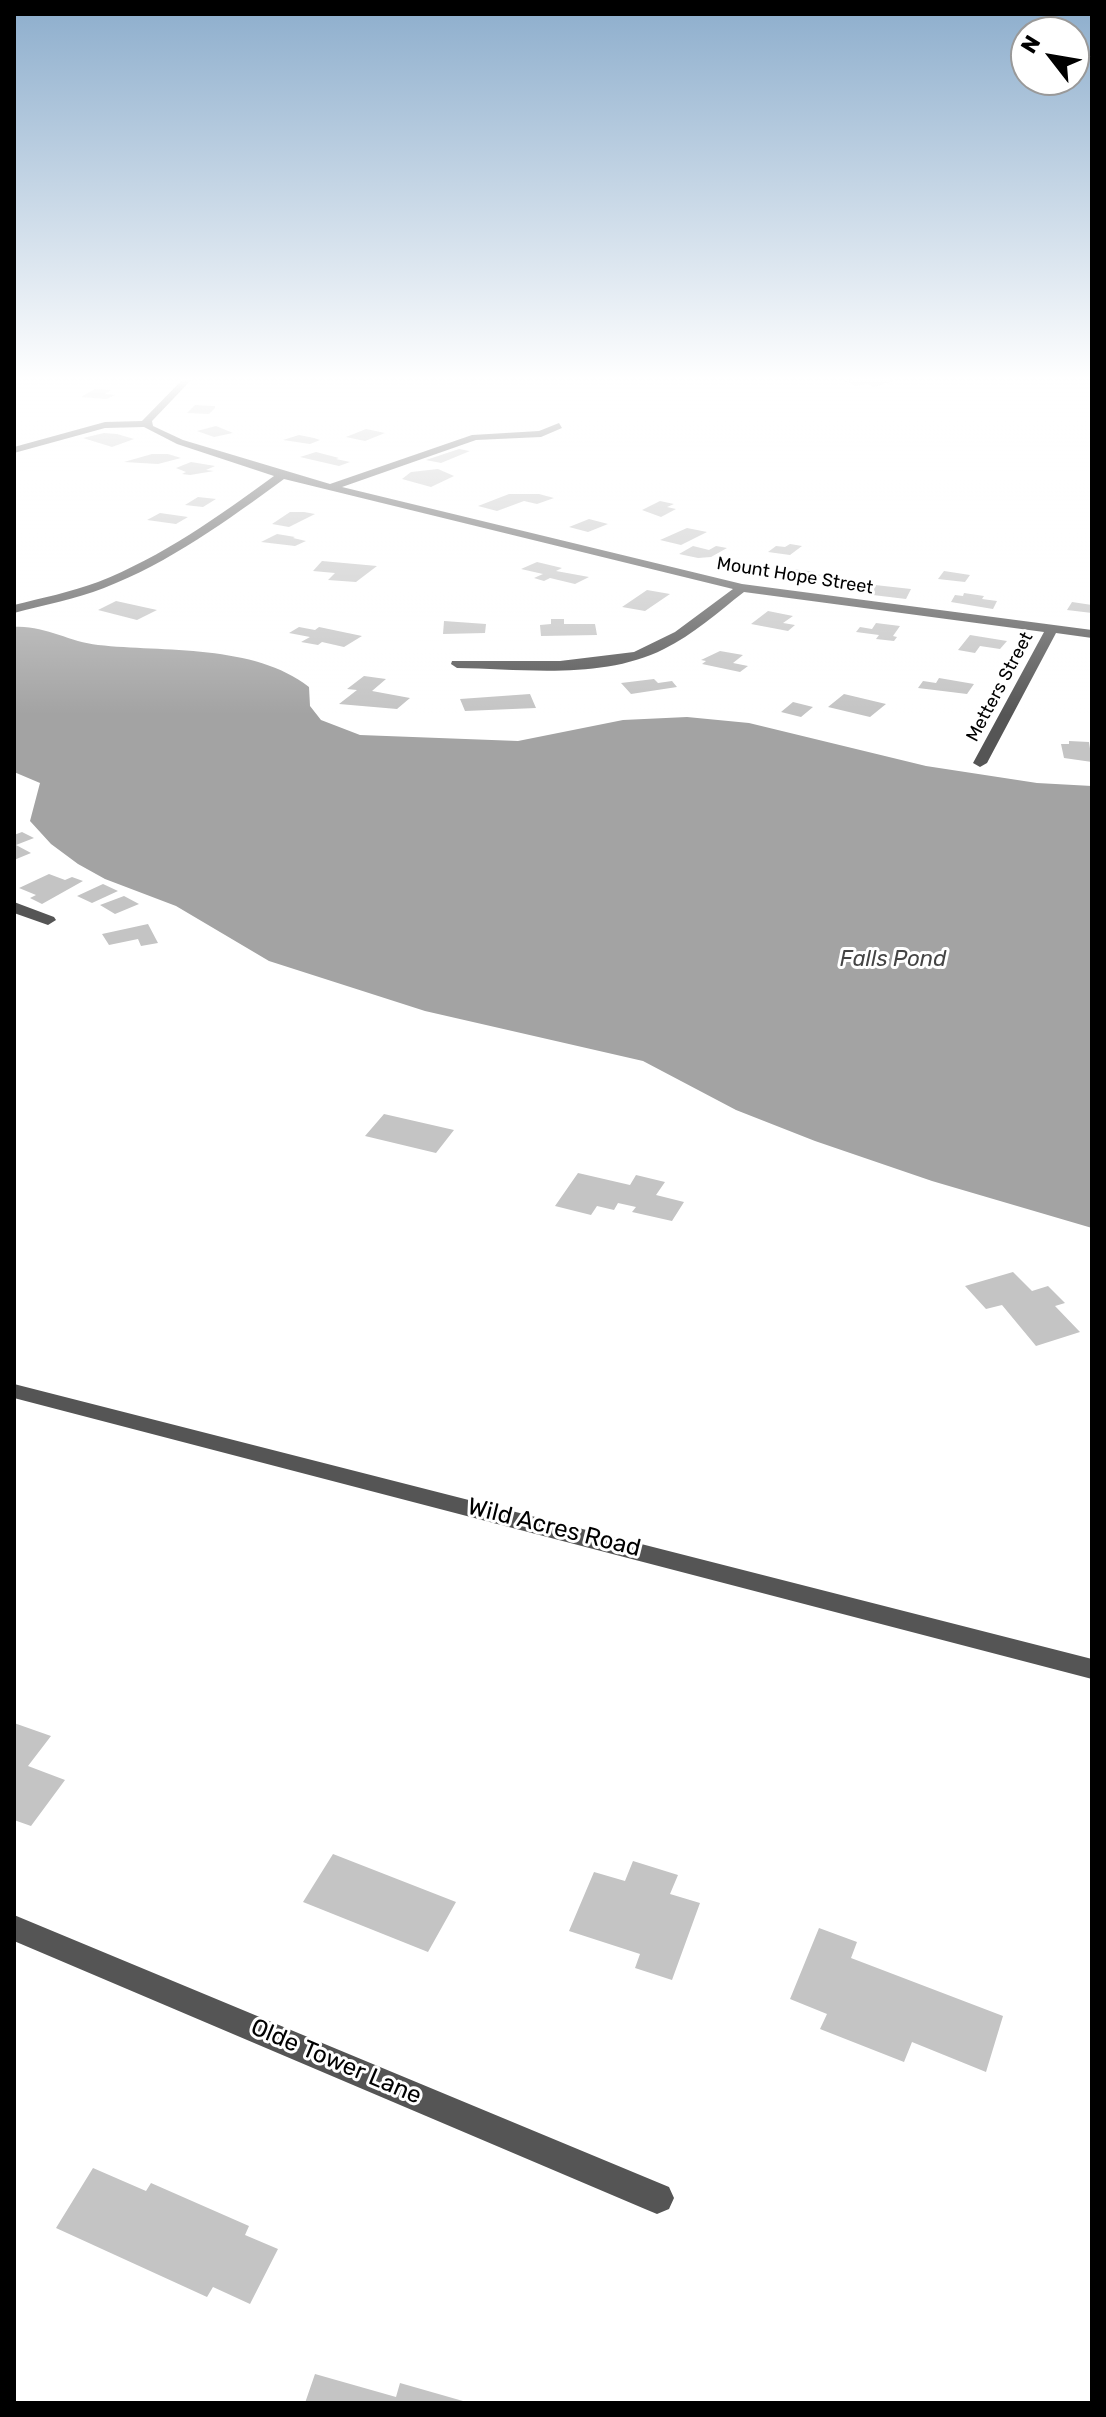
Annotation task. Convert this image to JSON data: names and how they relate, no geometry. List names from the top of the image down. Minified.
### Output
{"streets":{"street":["Mount Hope Street","Metters Street","Wild Acres Road","Olde Tower Lane"]},"crossings":[["Mount Hope Street","Metters Street"]],"water":["Falls Pond"],"north":"top left"}
